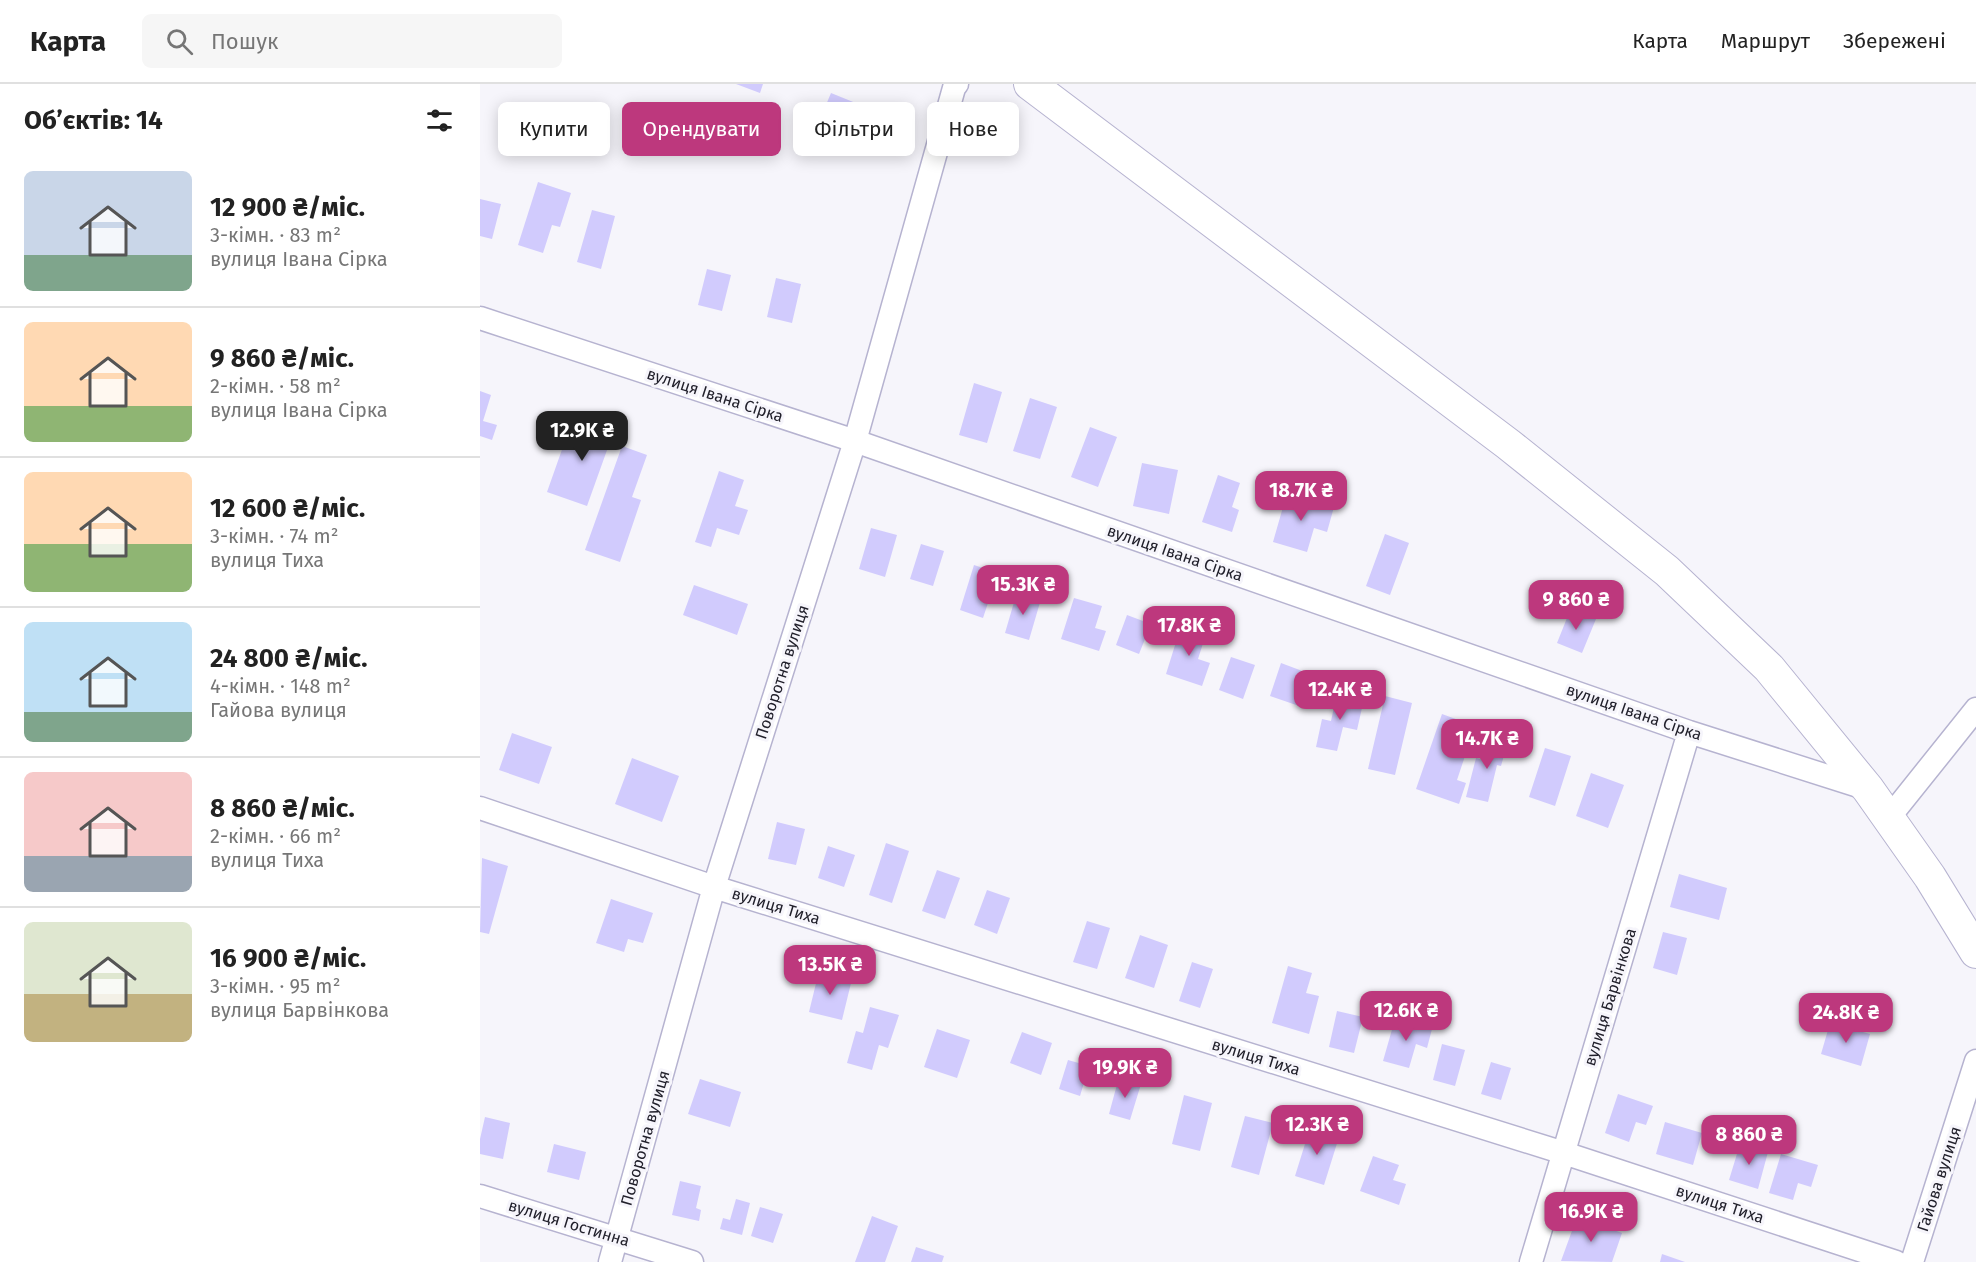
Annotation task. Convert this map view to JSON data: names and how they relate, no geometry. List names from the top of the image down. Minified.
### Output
{"streets":{"street":["вулиця Івана Сірка","Поворотна вулиця","вулиця Тиха","вулиця Барвінкова","Гайова вулиця","вулиця Гостинна"]},"crossings":[["вулиця Івана Сірка","Поворотна вулиця"],["вулиця Івана Сірка","вулиця Барвінкова"],["Поворотна вулиця","вулиця Тиха"],["Поворотна вулиця","вулиця Гостинна"],["вулиця Тиха","вулиця Барвінкова"]],"page":{"header":"Карта","search":"Пошук","nav":["Карта","Маршрут","Збережені"],"heading":"Об’єктів: 14","chip":["Купити","Орендувати","Фільтри","Нове"],"list":[{"name":"12 900 ₴/міс.","note":"3-кімн. · 83 m² · вулиця Івана Сірка"},{"name":"9 860 ₴/міс.","note":"2-кімн. · 58 m² · вулиця Івана Сірка"},{"name":"12 600 ₴/міс.","note":"3-кімн. · 74 m² · вулиця Тиха"},{"name":"24 800 ₴/міс.","note":"4-кімн. · 148 m² · Гайова вулиця"},{"name":"8 860 ₴/міс.","note":"2-кімн. · 66 m² · вулиця Тиха"},{"name":"16 900 ₴/міс.","note":"3-кімн. · 95 m² · вулиця Барвінкова"}],"price":["12.9K ₴","18.7K ₴","15.3K ₴","9 860 ₴","17.8K ₴","12.4K ₴","14.7K ₴","13.5K ₴","12.6K ₴","24.8K ₴","19.9K ₴","12.3K ₴","8 860 ₴","16.9K ₴"]}}
